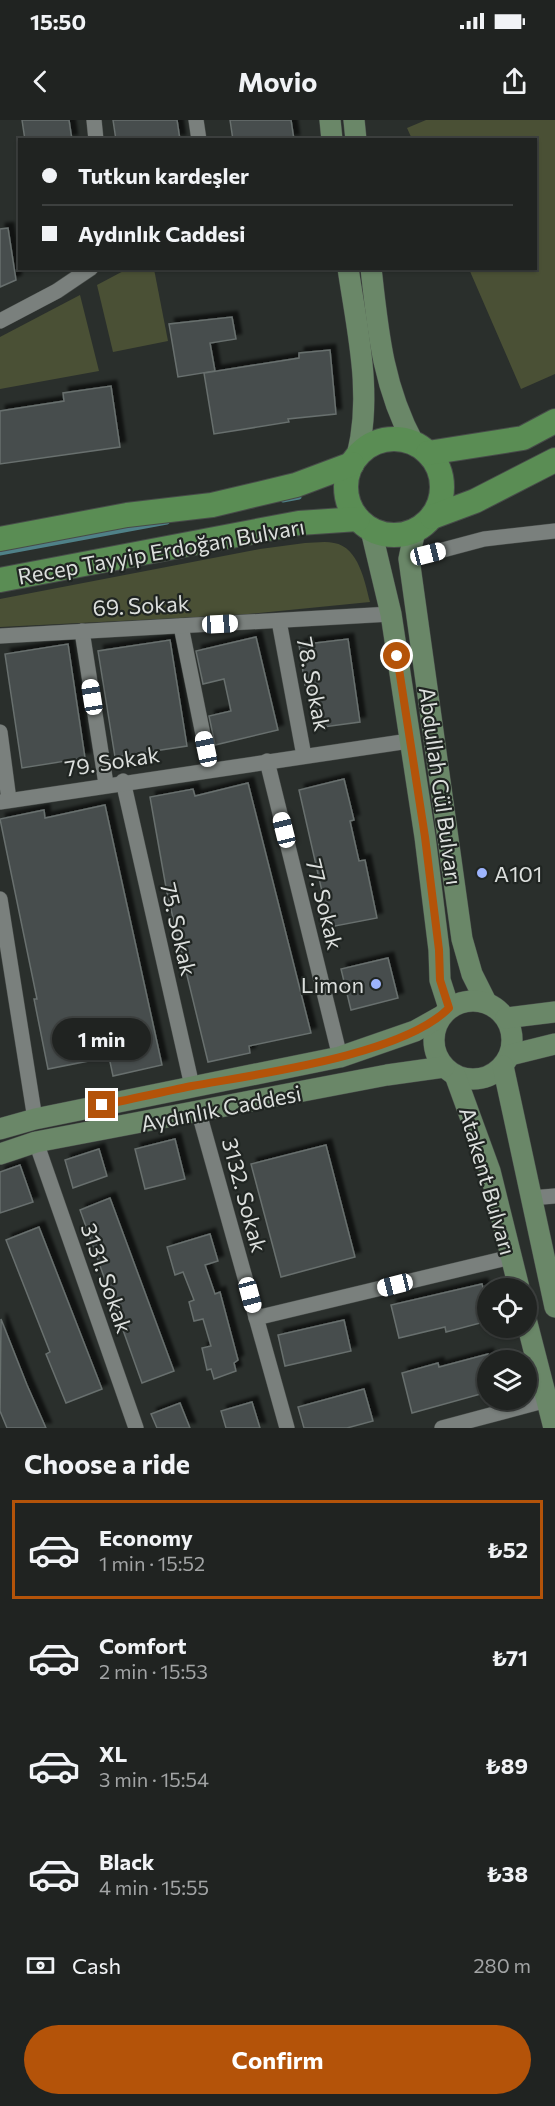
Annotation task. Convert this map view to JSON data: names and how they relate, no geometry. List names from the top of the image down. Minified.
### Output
{"streets":{"main road":["Recep Tayyip Erdoğan Bulvarı","Abdullah Gül Bulvarı","Aydınlık Caddesi","Atakent Bulvarı"],"street":["69. Sokak","78. Sokak","79. Sokak","77. Sokak","75. Sokak","3132. Sokak","3131. Sokak"]},"crossings":[["Recep Tayyip Erdoğan Bulvarı","Abdullah Gül Bulvarı"],["69. Sokak","78. Sokak"],["69. Sokak","Abdullah Gül Bulvarı"],["78. Sokak","79. Sokak"],["79. Sokak","Abdullah Gül Bulvarı"],["79. Sokak","77. Sokak"],["79. Sokak","75. Sokak"],["Abdullah Gül Bulvarı","Aydınlık Caddesi"],["Abdullah Gül Bulvarı","Atakent Bulvarı"],["77. Sokak","Aydınlık Caddesi"],["75. Sokak","Aydınlık Caddesi"],["Aydınlık Caddesi","Atakent Bulvarı"],["Aydınlık Caddesi","3132. Sokak"],["Aydınlık Caddesi","3131. Sokak"]],"places":["A101","Limon"],"page":{"status":"15:50","header":"Movio","banner":["Tutkun kardeşler","Aydınlık Caddesi"],"bubble":"1 min","heading":"Choose a ride","list":[{"name":"Economy","note":"1 min · 15:52","value":"₺52"},{"name":"Comfort","note":"2 min · 15:53","value":"₺71"},{"name":"XL","note":"3 min · 15:54","value":"₺89"},{"name":"Black","note":"4 min · 15:55","value":"₺38"}],"pay":["Cash","280 m"],"buttons":"Confirm"}}
